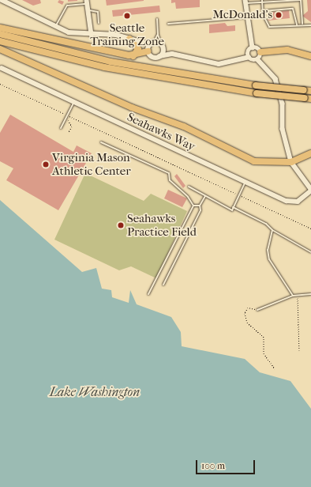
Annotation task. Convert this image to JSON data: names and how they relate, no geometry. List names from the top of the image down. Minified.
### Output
{"streets":{"street":["Seahawks Way"]},"water":["Lake Washington"],"places":["McDonald's","Seattle Training Zone","Virginia Mason Athletic Center","Seahawks Practice Field"],"scale_bar":"100 m"}
